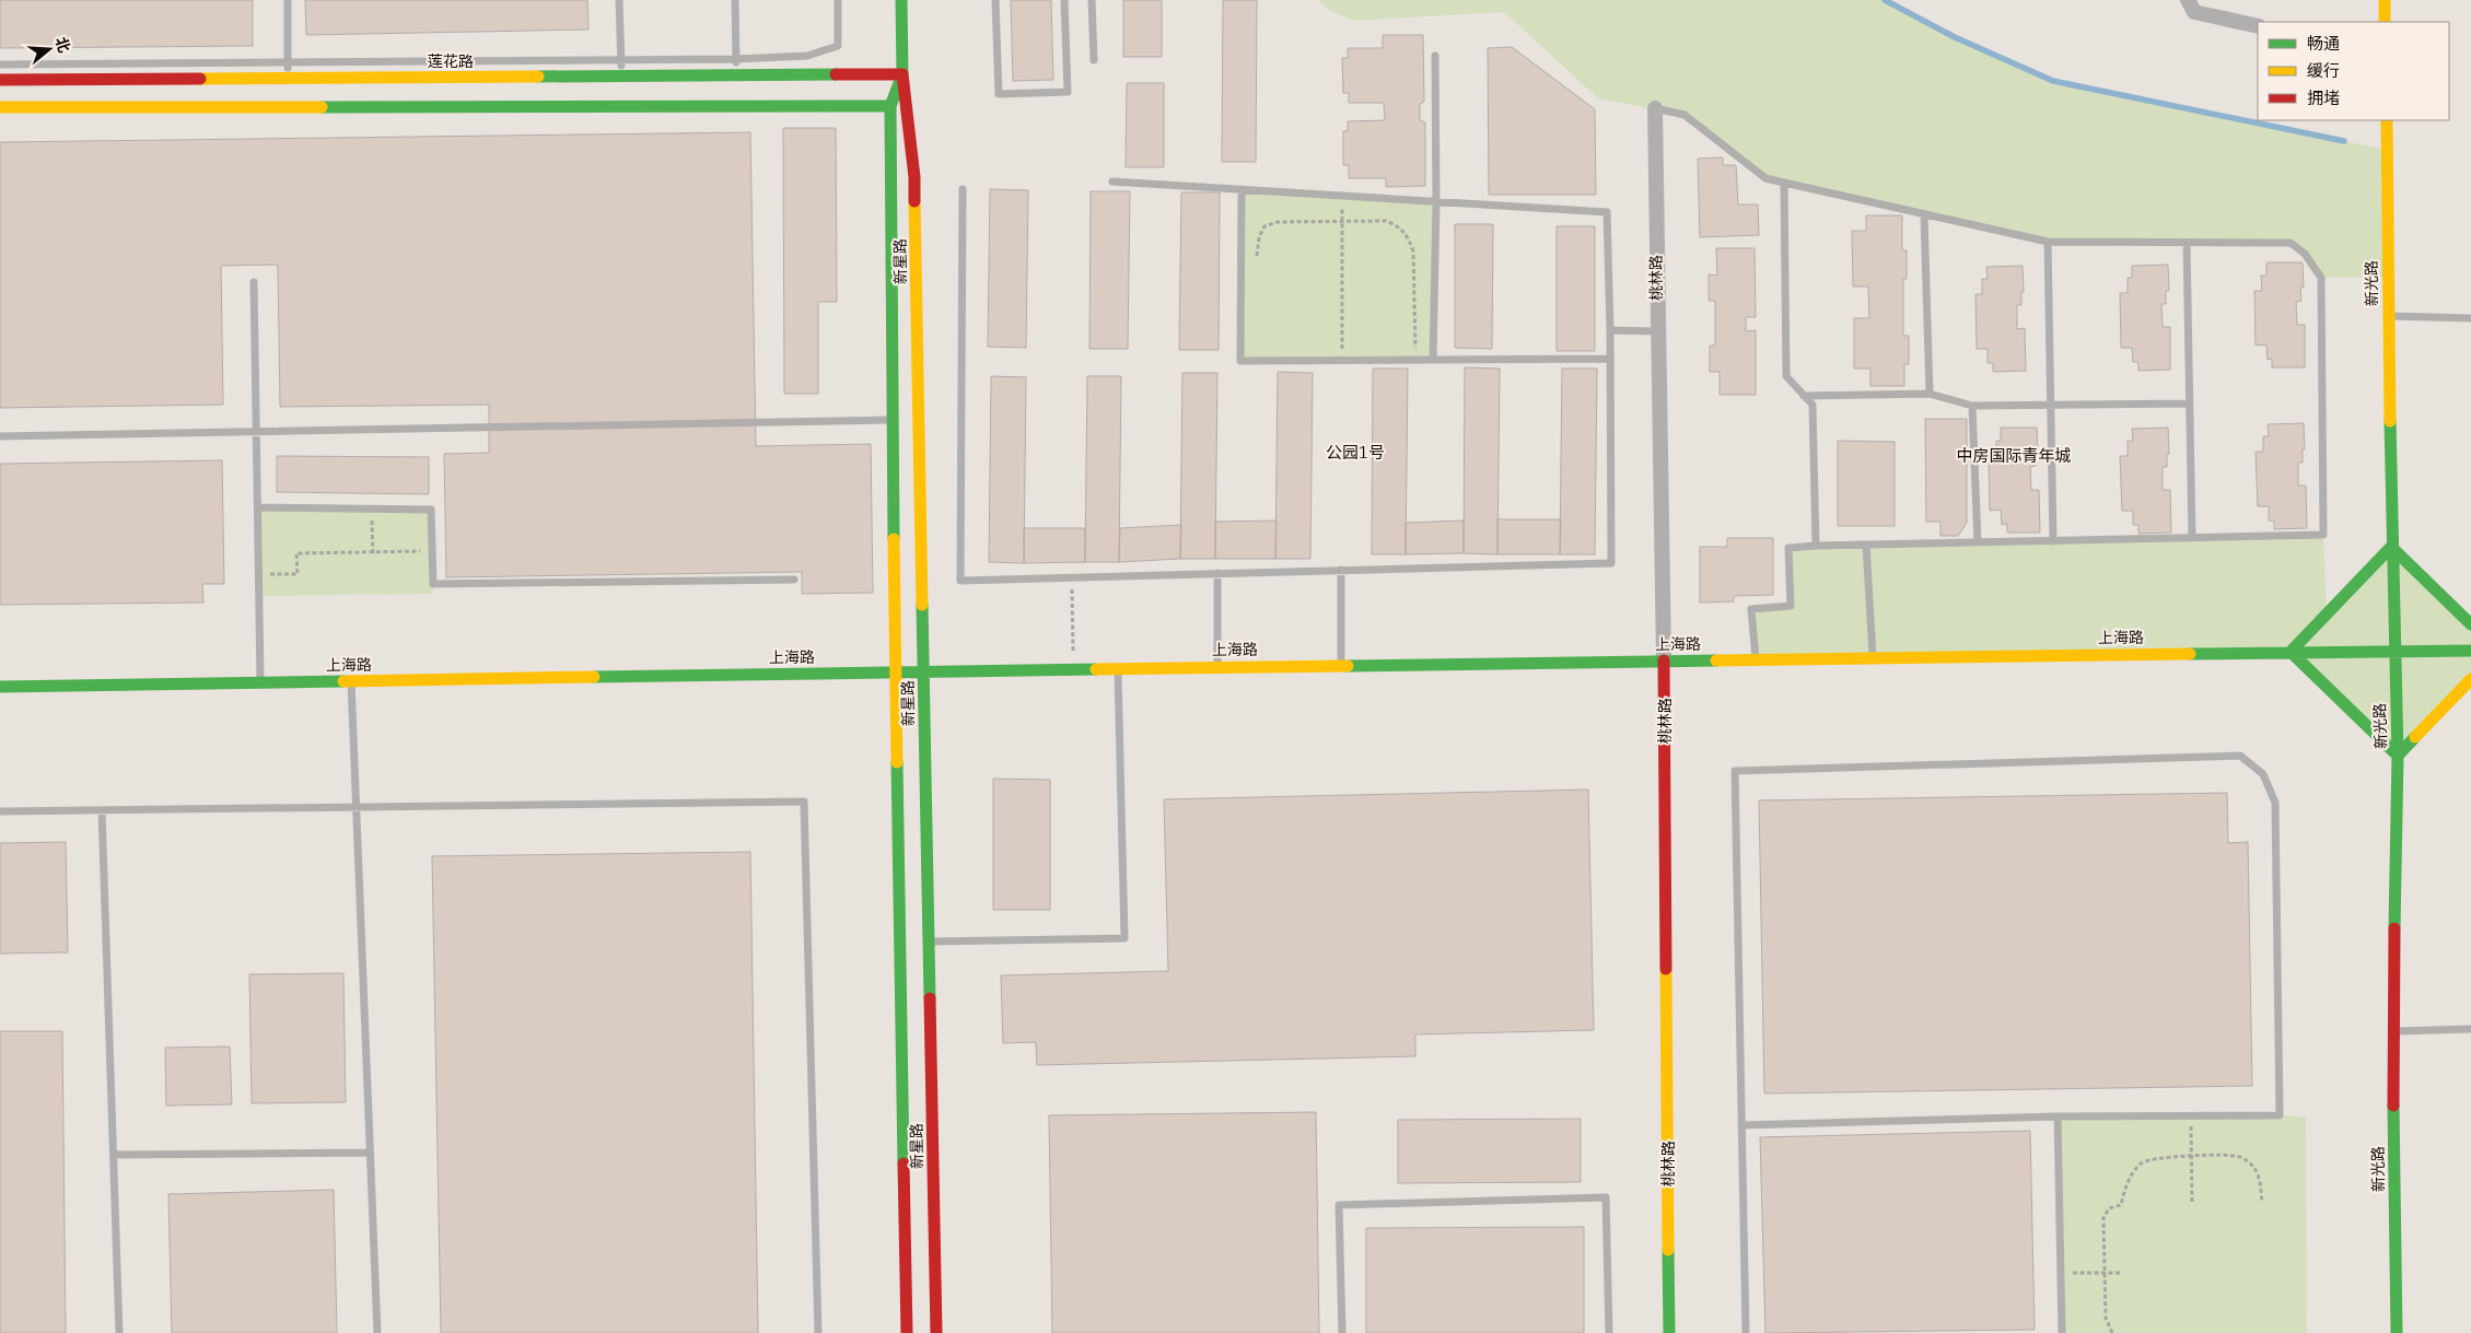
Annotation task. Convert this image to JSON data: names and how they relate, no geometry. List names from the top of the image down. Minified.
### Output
{"streets":{"street":["莲花路","新星路","桃林路","新光路","上海路"]},"crossings":[["莲花路","新星路"],["新星路","上海路"],["桃林路","上海路"],["新光路","上海路"]],"districts":["公园1号","中房国际青年城"],"legend":["畅通","缓行","拥堵"],"north":"right"}
